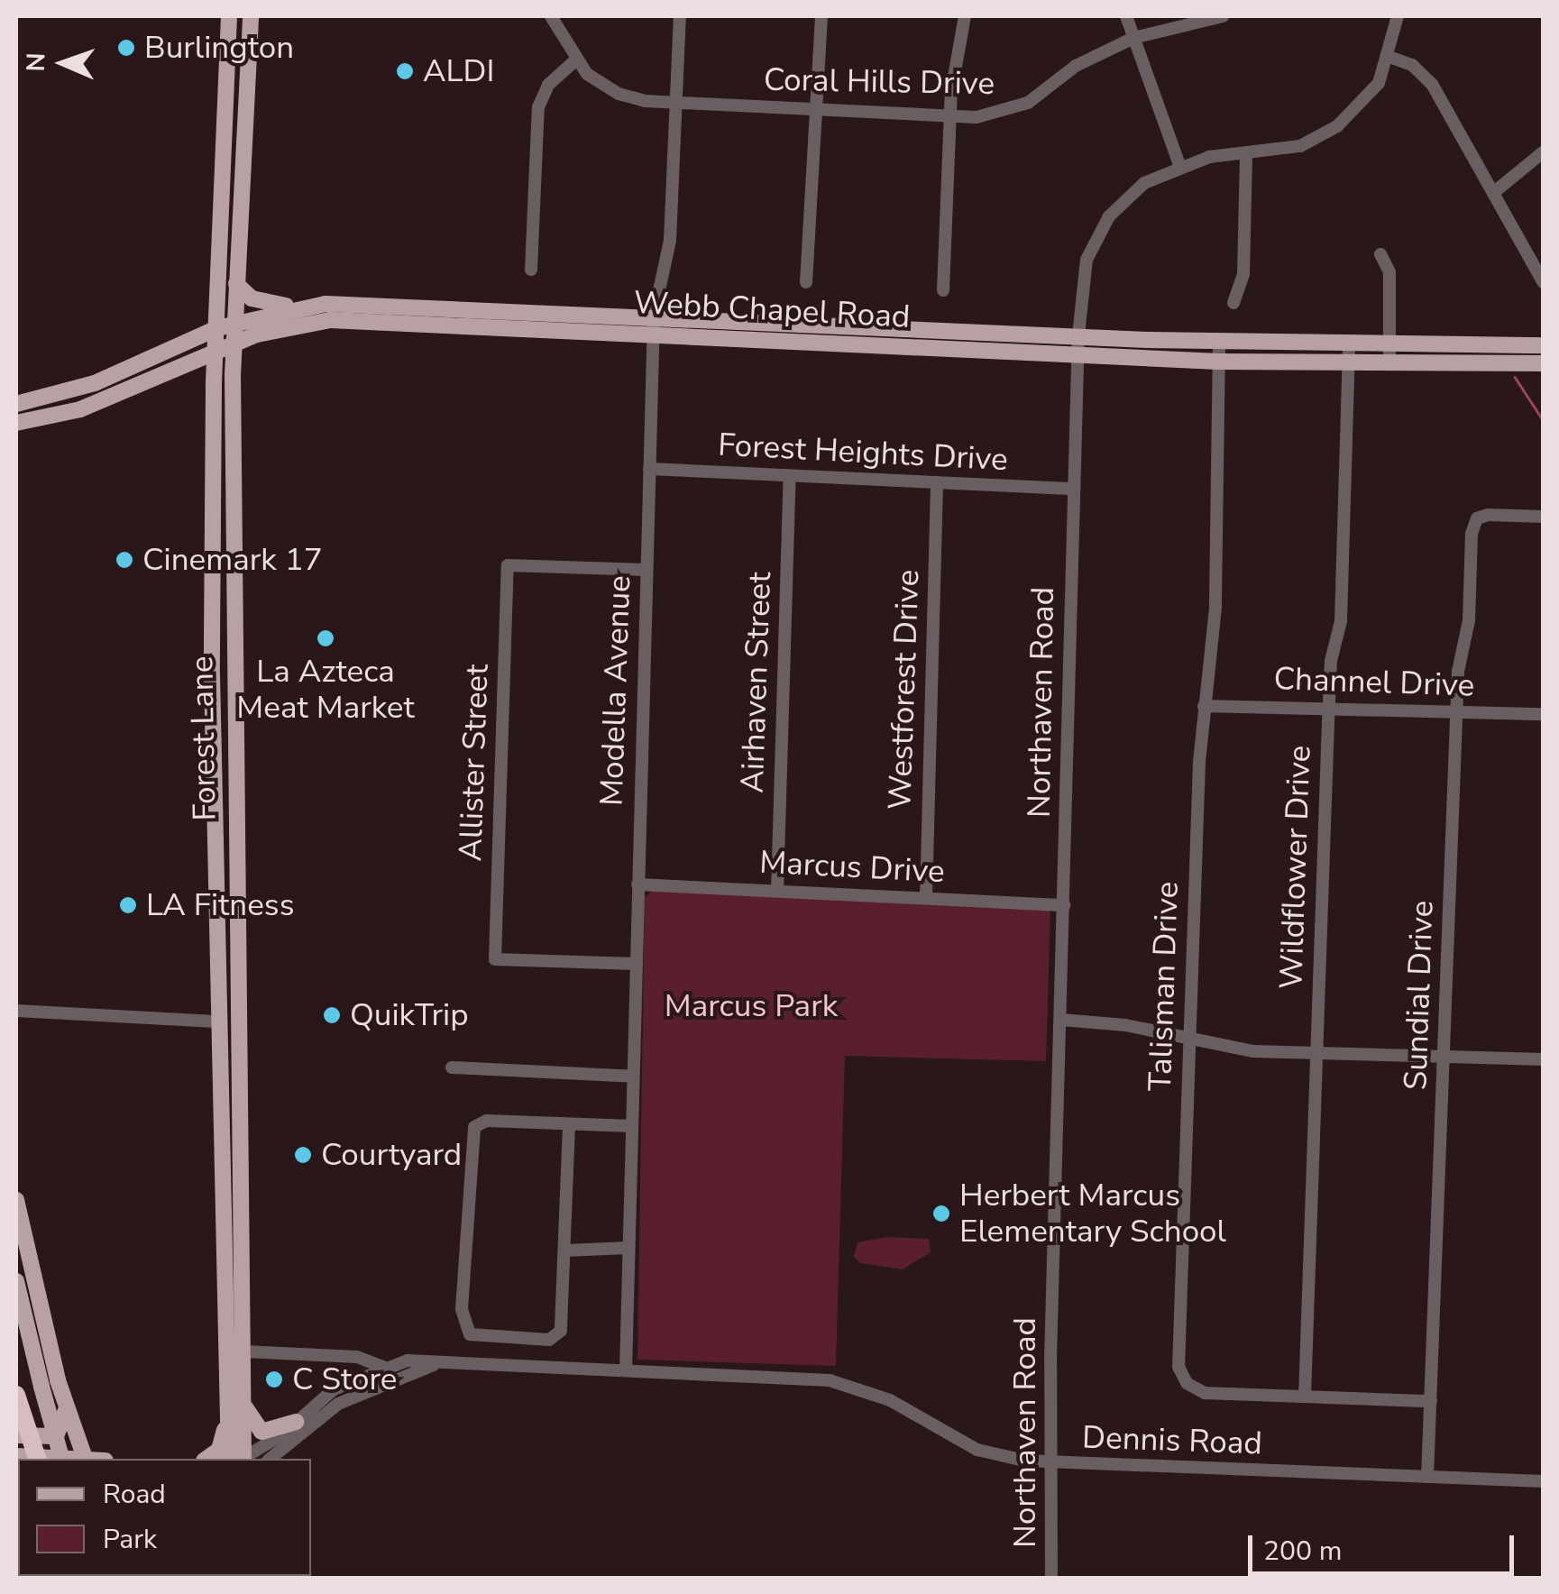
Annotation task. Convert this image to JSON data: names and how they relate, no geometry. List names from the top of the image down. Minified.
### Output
{"streets":{"main road":["Webb Chapel Road","Forest Lane"],"street":["Coral Hills Drive","Forest Heights Drive","Airhaven Street","Channel Drive","Westforest Drive","Modella Avenue","Northaven Road","Allister Street","Marcus Drive","Wildflower Drive","Talisman Drive","Sundial Drive","Dennis Road"]},"crossings":[["Coral Hills Drive","Modella Avenue"],["Webb Chapel Road","Modella Avenue"],["Webb Chapel Road","Northaven Road"],["Webb Chapel Road","Forest Lane"],["Webb Chapel Road","Wildflower Drive"],["Webb Chapel Road","Talisman Drive"],["Forest Heights Drive","Airhaven Street"],["Forest Heights Drive","Westforest Drive"],["Forest Heights Drive","Modella Avenue"],["Forest Heights Drive","Northaven Road"],["Airhaven Street","Marcus Drive"],["Channel Drive","Wildflower Drive"],["Channel Drive","Talisman Drive"],["Channel Drive","Sundial Drive"],["Westforest Drive","Marcus Drive"],["Modella Avenue","Allister Street"],["Modella Avenue","Marcus Drive"],["Modella Avenue","Dennis Road"],["Northaven Road","Marcus Drive"],["Northaven Road","Dennis Road"],["Wildflower Drive","Talisman Drive"],["Talisman Drive","Sundial Drive"],["Sundial Drive","Dennis Road"]],"parks":["Marcus Park"],"places":["Burlington","ALDI","Cinemark 17","La Azteca Meat Market","LA Fitness","QuikTrip","Courtyard","Herbert Marcus Elementary School","C Store"],"legend":["Road","Park"],"scale_bar":"200 m","north":"left"}
